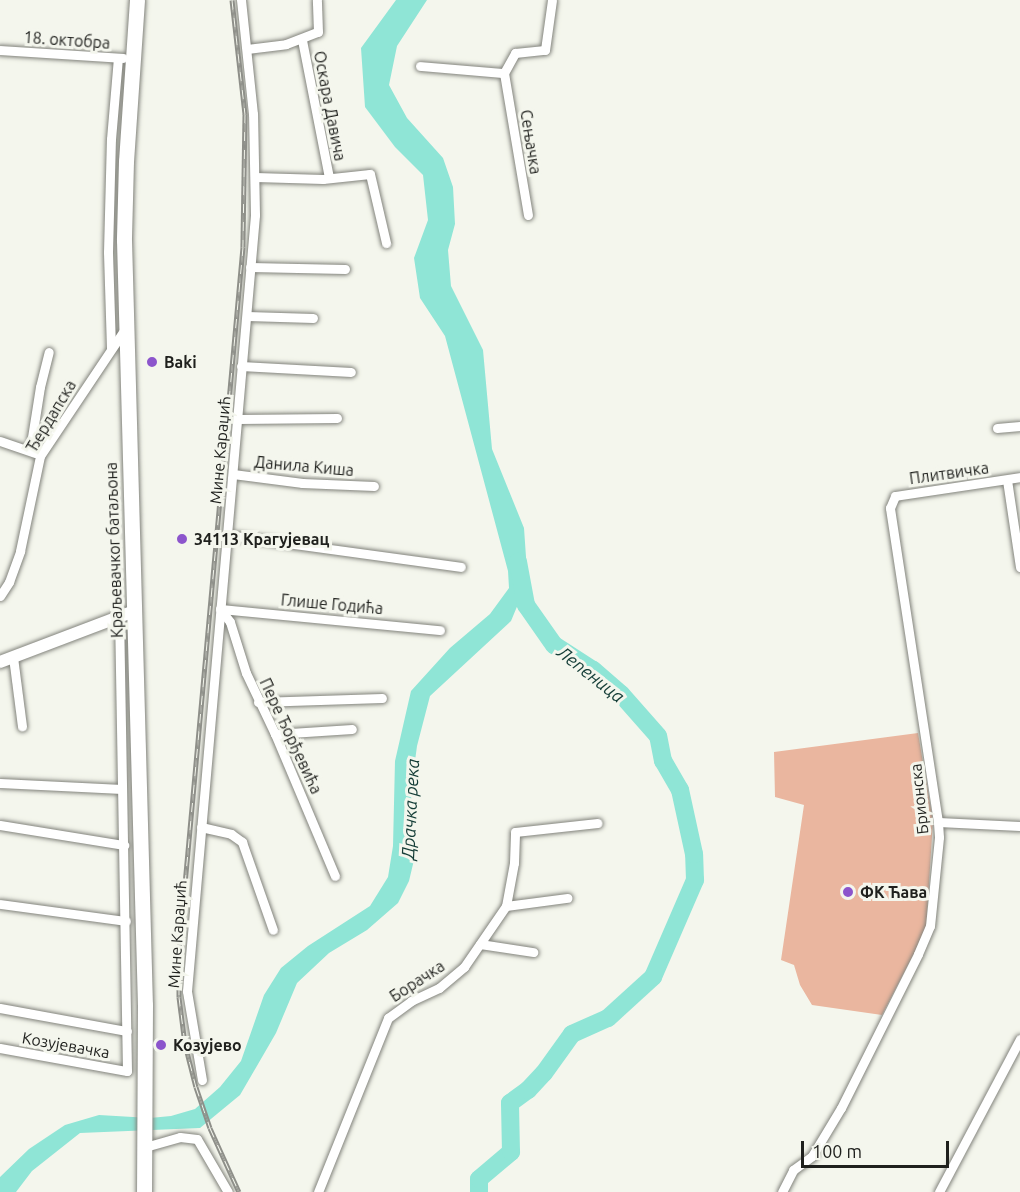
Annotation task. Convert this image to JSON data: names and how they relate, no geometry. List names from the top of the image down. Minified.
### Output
{"streets":{"main road":["Краљевачког батаљона"],"street":["18. октобра","Оскара Давича","Сењачка","Ђердапска","Мине Караџић","Данила Киша","Плитвичка","Глише Годића","Пере Ђорђевића","Брионска","Борачка","Козујевачка"]},"crossings":[["18. октобра","Краљевачког батаљона"],["Оскара Давича","Мине Караџић"],["Ђердапска","Краљевачког батаљона"],["Мине Караџић","Данила Киша"],["Мине Караџић","Глише Годића"],["Мине Караџић","Пере Ђорђевића"],["Плитвичка","Брионска"],["Глише Годића","Пере Ђорђевића"]],"water":["Лепеница","Драчка река"],"places":["Baki","34113 Крагујевац","ФК Ћава","Козујево"],"scale_bar":"100 m"}
